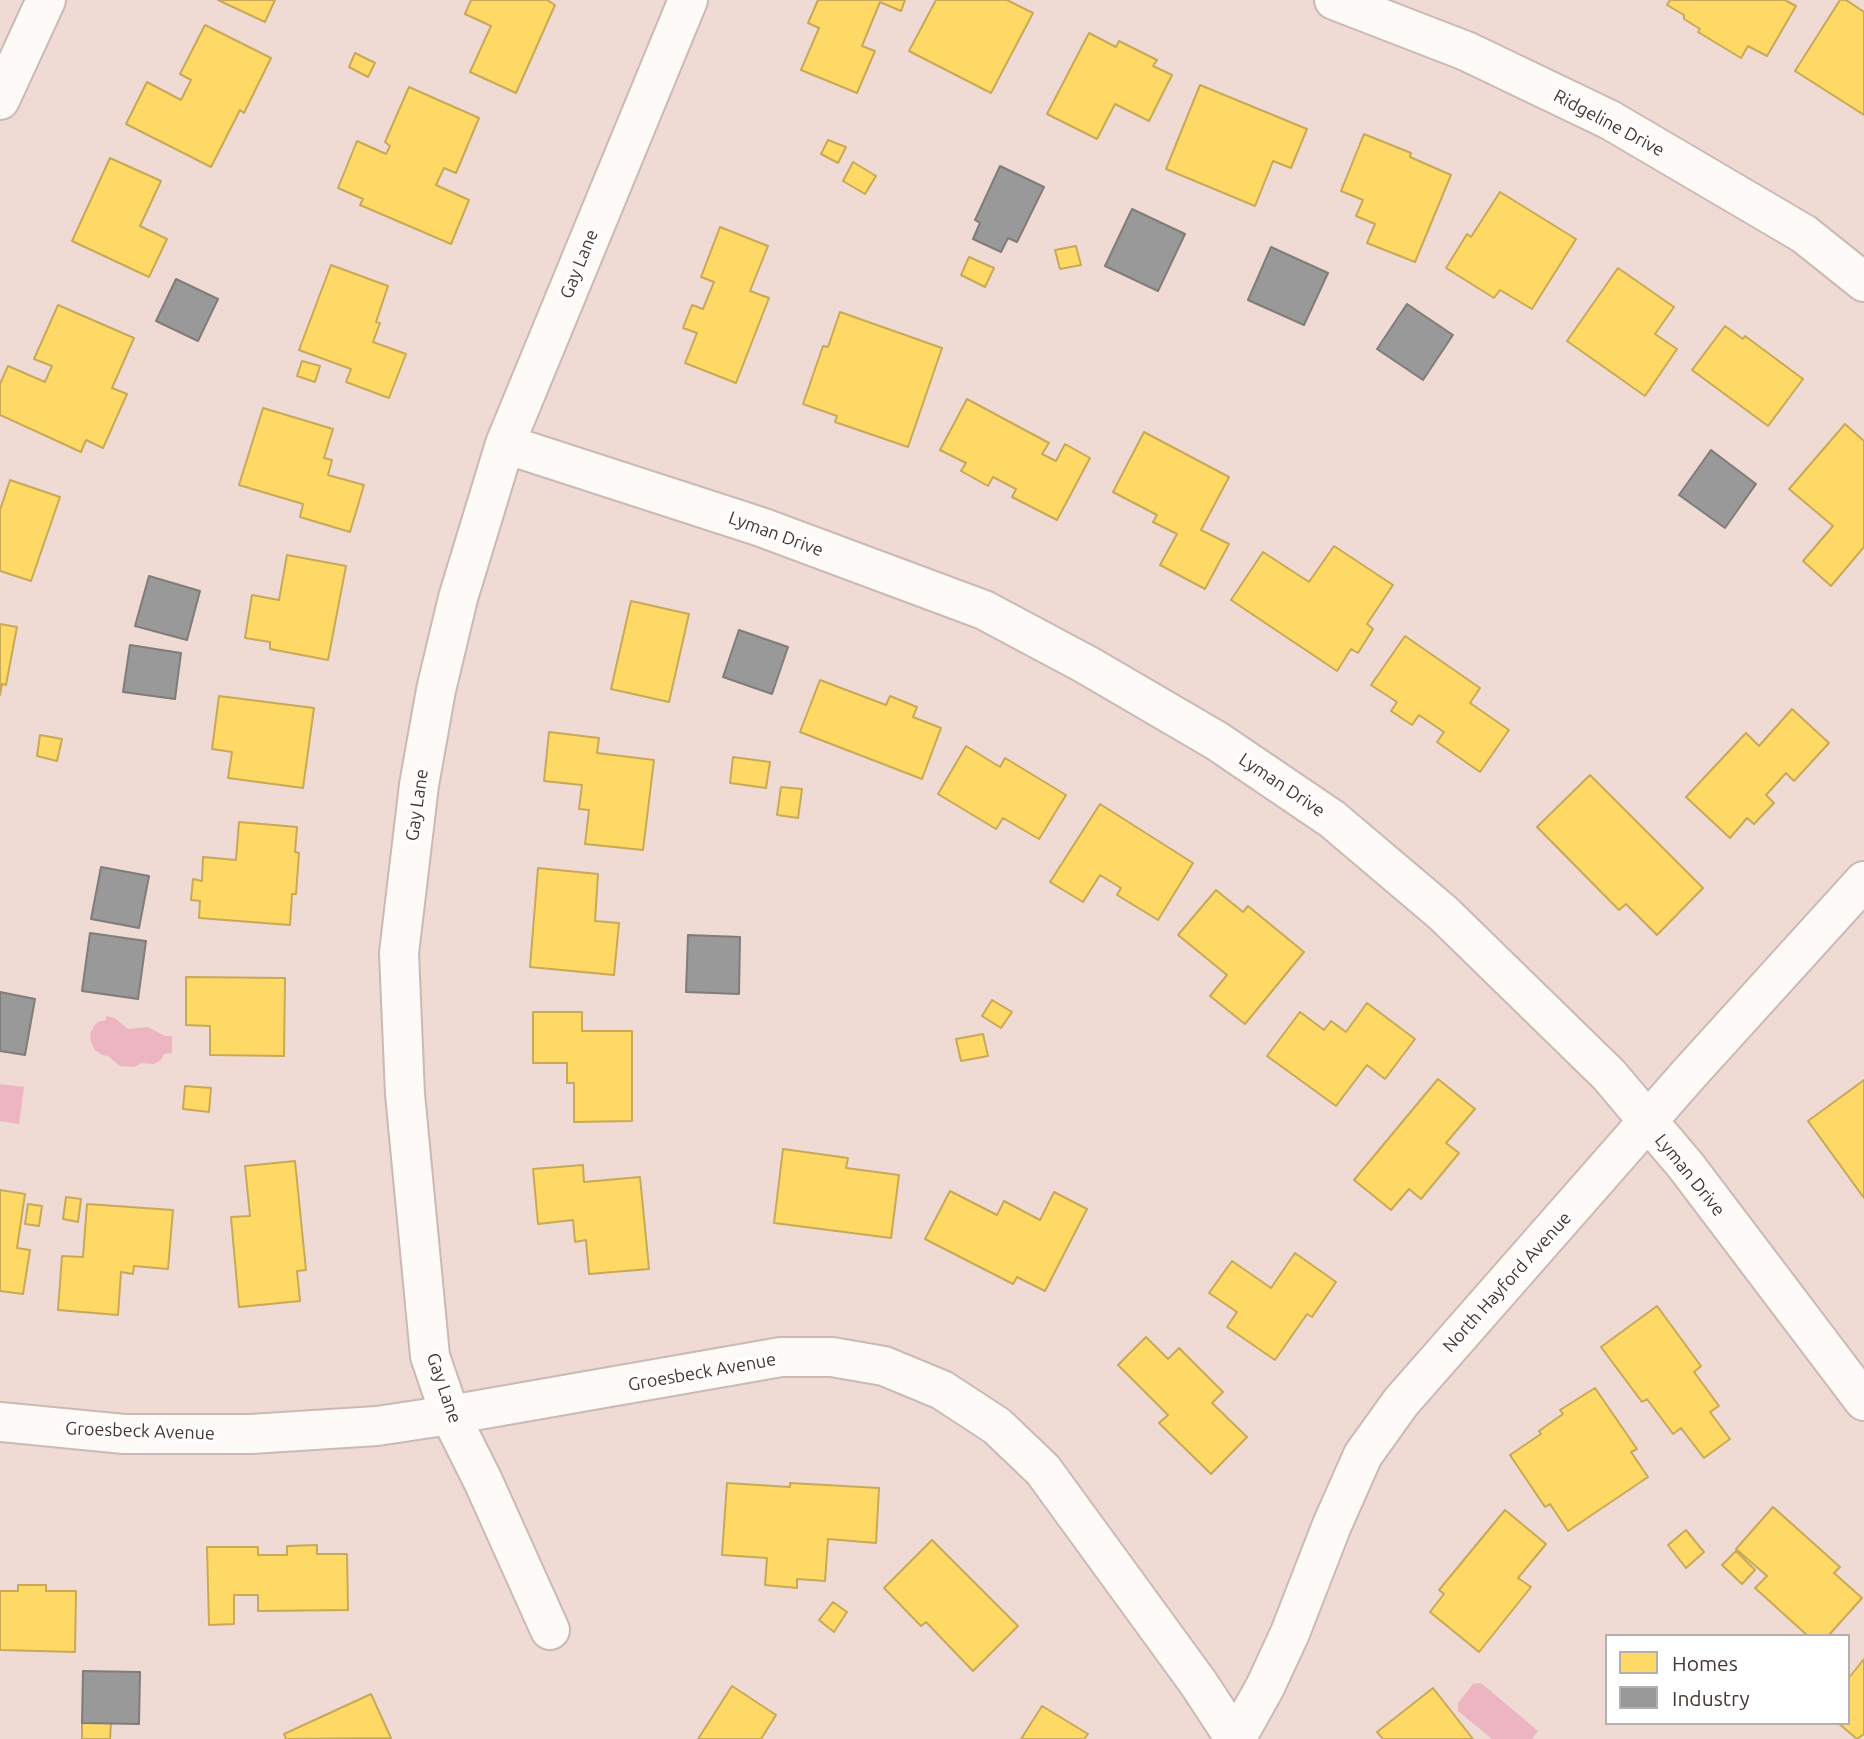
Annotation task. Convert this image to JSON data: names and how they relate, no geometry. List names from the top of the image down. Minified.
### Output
{"streets":{"street":["Ridgeline Drive","Gay Lane","Lyman Drive","North Hayford Avenue","Groesbeck Avenue"]},"crossings":[["Gay Lane","Lyman Drive"],["Gay Lane","Groesbeck Avenue"],["Lyman Drive","North Hayford Avenue"],["North Hayford Avenue","Groesbeck Avenue"]],"legend":["Homes","Industry"]}
